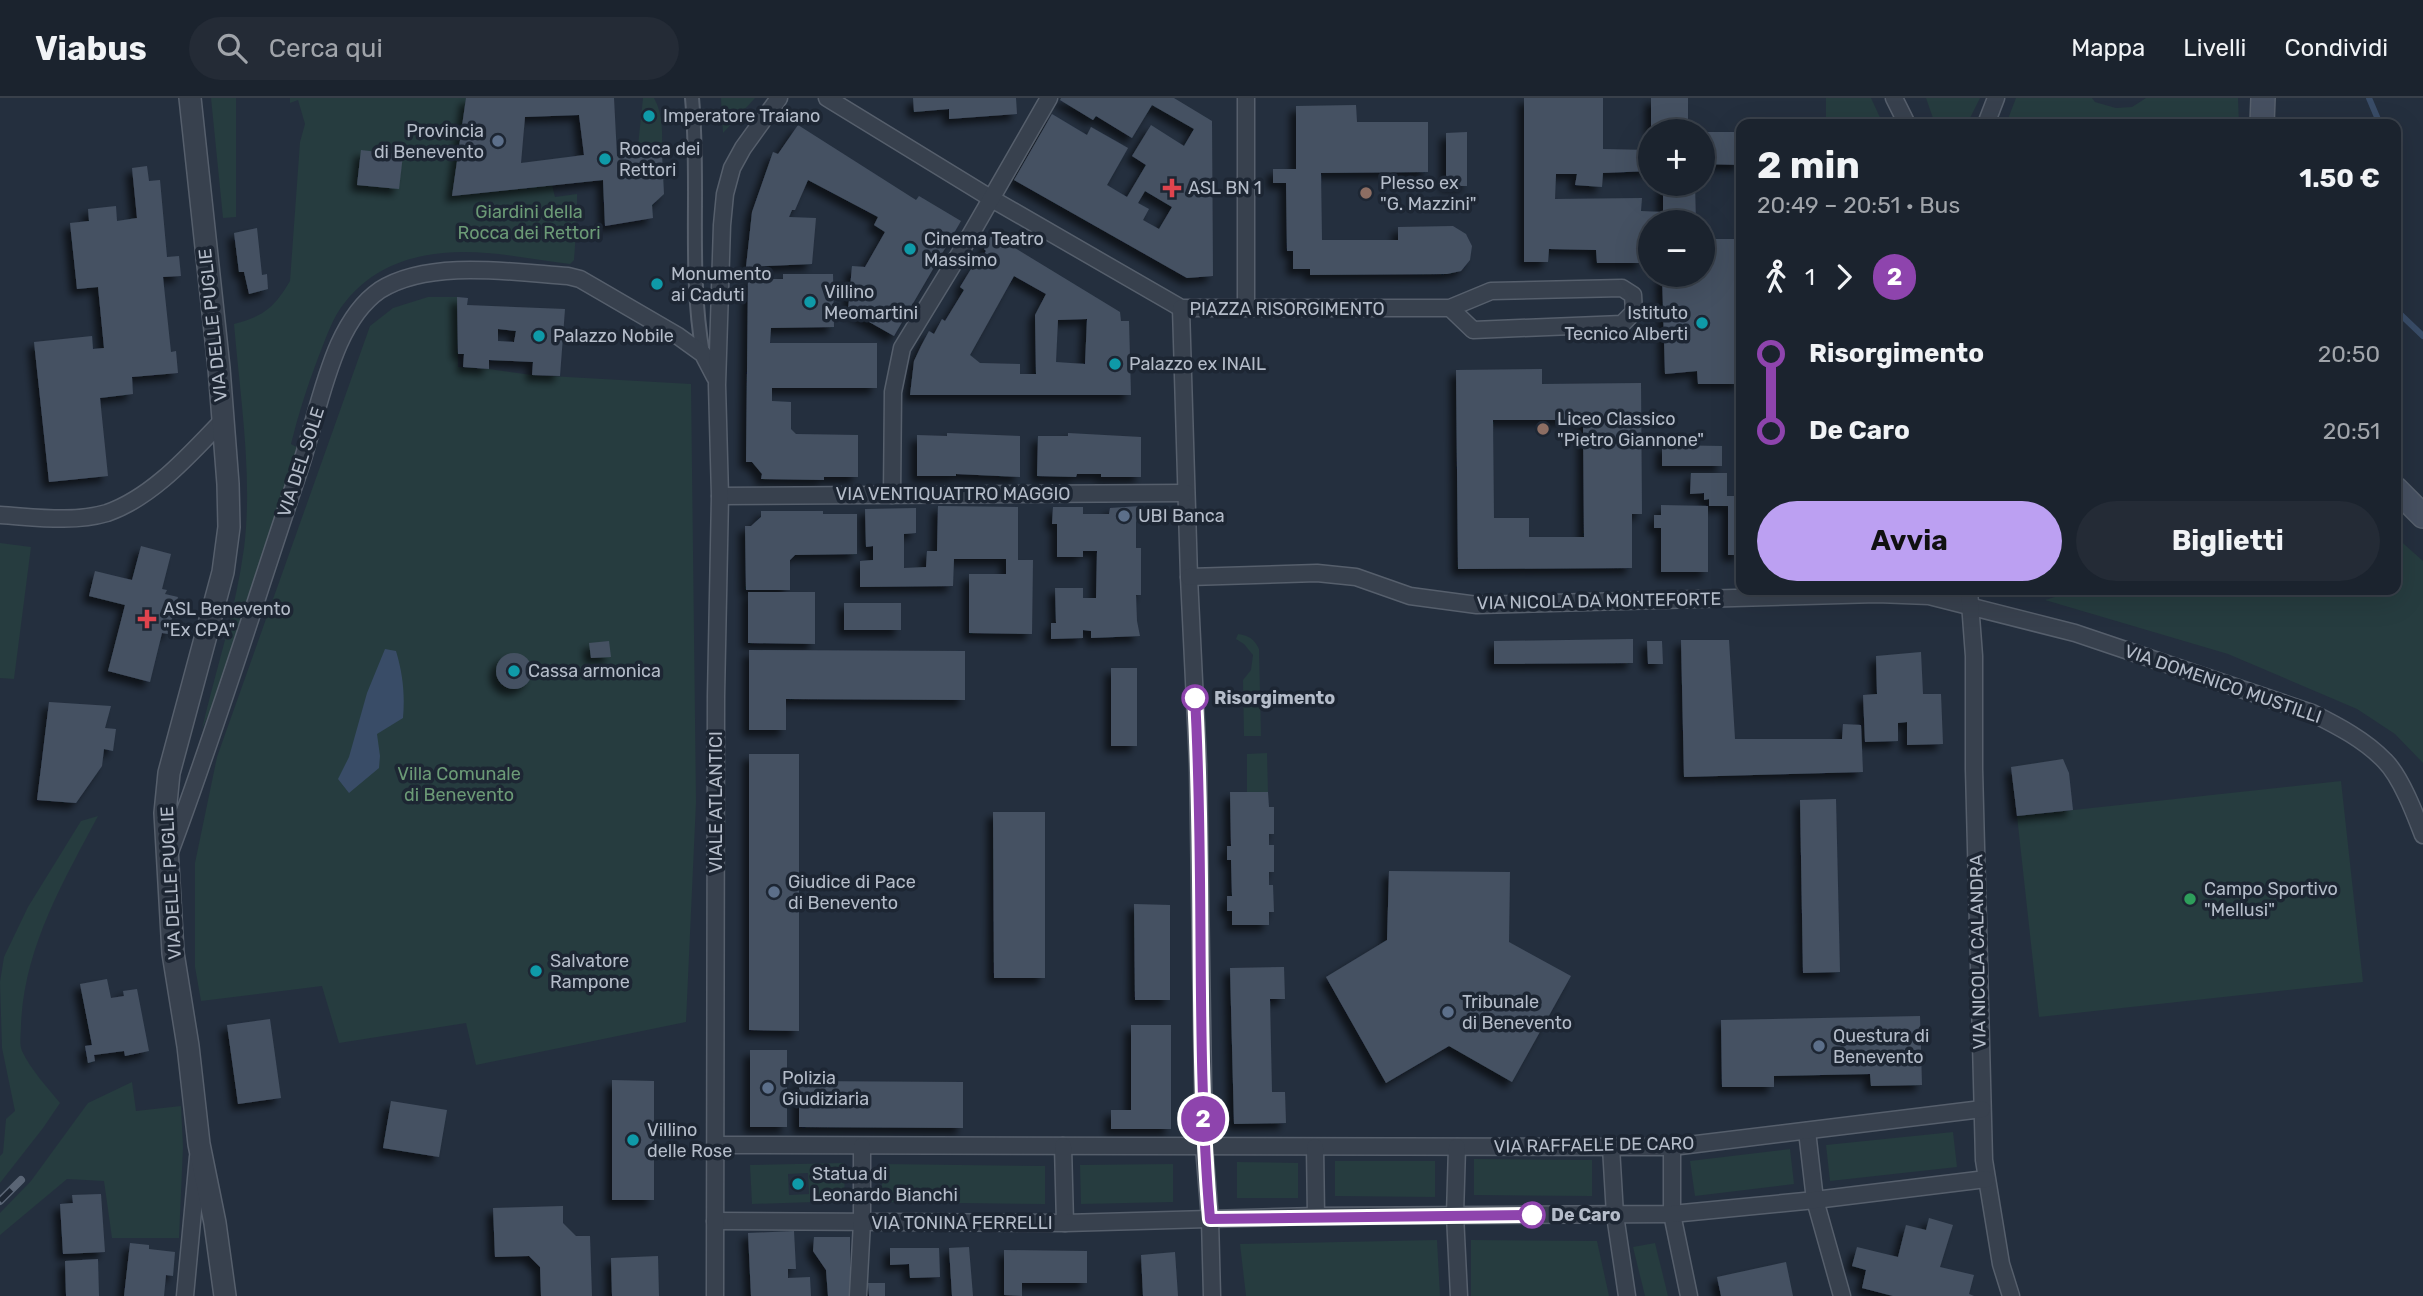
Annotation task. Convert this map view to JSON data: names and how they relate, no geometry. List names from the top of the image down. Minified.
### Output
{"streets":{"street":["PIAZZA RISORGIMENTO","VIA DELLE PUGLIE","VIA DEL SOLE","VIA VENTIQUATTRO MAGGIO","VIA NICOLA DA MONTEFORTE","VIA DOMENICO MUSTILLI","VIALE ATLANTICI","VIA NICOLA CALANDRA","VIA RAFFAELE DE CARO","VIA TONINA FERRELLI"]},"crossings":[["PIAZZA RISORGIMENTO","VIA VENTIQUATTRO MAGGIO"],["PIAZZA RISORGIMENTO","VIA NICOLA DA MONTEFORTE"],["PIAZZA RISORGIMENTO","VIA RAFFAELE DE CARO"],["PIAZZA RISORGIMENTO","VIA TONINA FERRELLI"],["VIA DELLE PUGLIE","VIA DEL SOLE"],["VIA VENTIQUATTRO MAGGIO","VIALE ATLANTICI"],["VIA NICOLA DA MONTEFORTE","VIA DOMENICO MUSTILLI"],["VIA NICOLA DA MONTEFORTE","VIA NICOLA CALANDRA"],["VIA DOMENICO MUSTILLI","VIA NICOLA CALANDRA"],["VIALE ATLANTICI","VIA TONINA FERRELLI"],["VIA NICOLA CALANDRA","VIA RAFFAELE DE CARO"]],"parks":["Giardini della Rocca dei Rettori","Villa Comunale di Benevento"],"places":{"other":["Imperatore Traiano","Provincia di Benevento","Rocca dei Rettori","Plesso ex \"G. Mazzini\"","Cinema Teatro Massimo","Monumento ai Caduti","Villino Meomartini","Istituto Tecnico Alberti","Palazzo Nobile","Palazzo ex INAIL","Liceo Classico \"Pietro Giannone\"","UBI Banca","Cassa armonica","Risorgimento","Giudice di Pace di Benevento","Campo Sportivo \"Mellusi\"","Salvatore Rampone","Tribunale di Benevento","Questura di Benevento","Polizia Giudiziaria","Villino delle Rose","Statua di Leonardo Bianchi","De Caro"],"health":["ASL BN 1","ASL Benevento \"Ex CPA\""]},"lines":["bus line 2"],"page":{"header":"Viabus","search":"Cerca qui","nav":["Mappa","Livelli","Condividi"],"on_map":"2","map_buttons":["+","−"],"heading":["2 min","20:49 – 20:51 · Bus","1.50 €"],"legs":["1","2"],"list":[{"name":"Risorgimento","value":"20:50"},{"name":"De Caro","value":"20:51"}],"buttons":["Avvia","Biglietti"]}}
